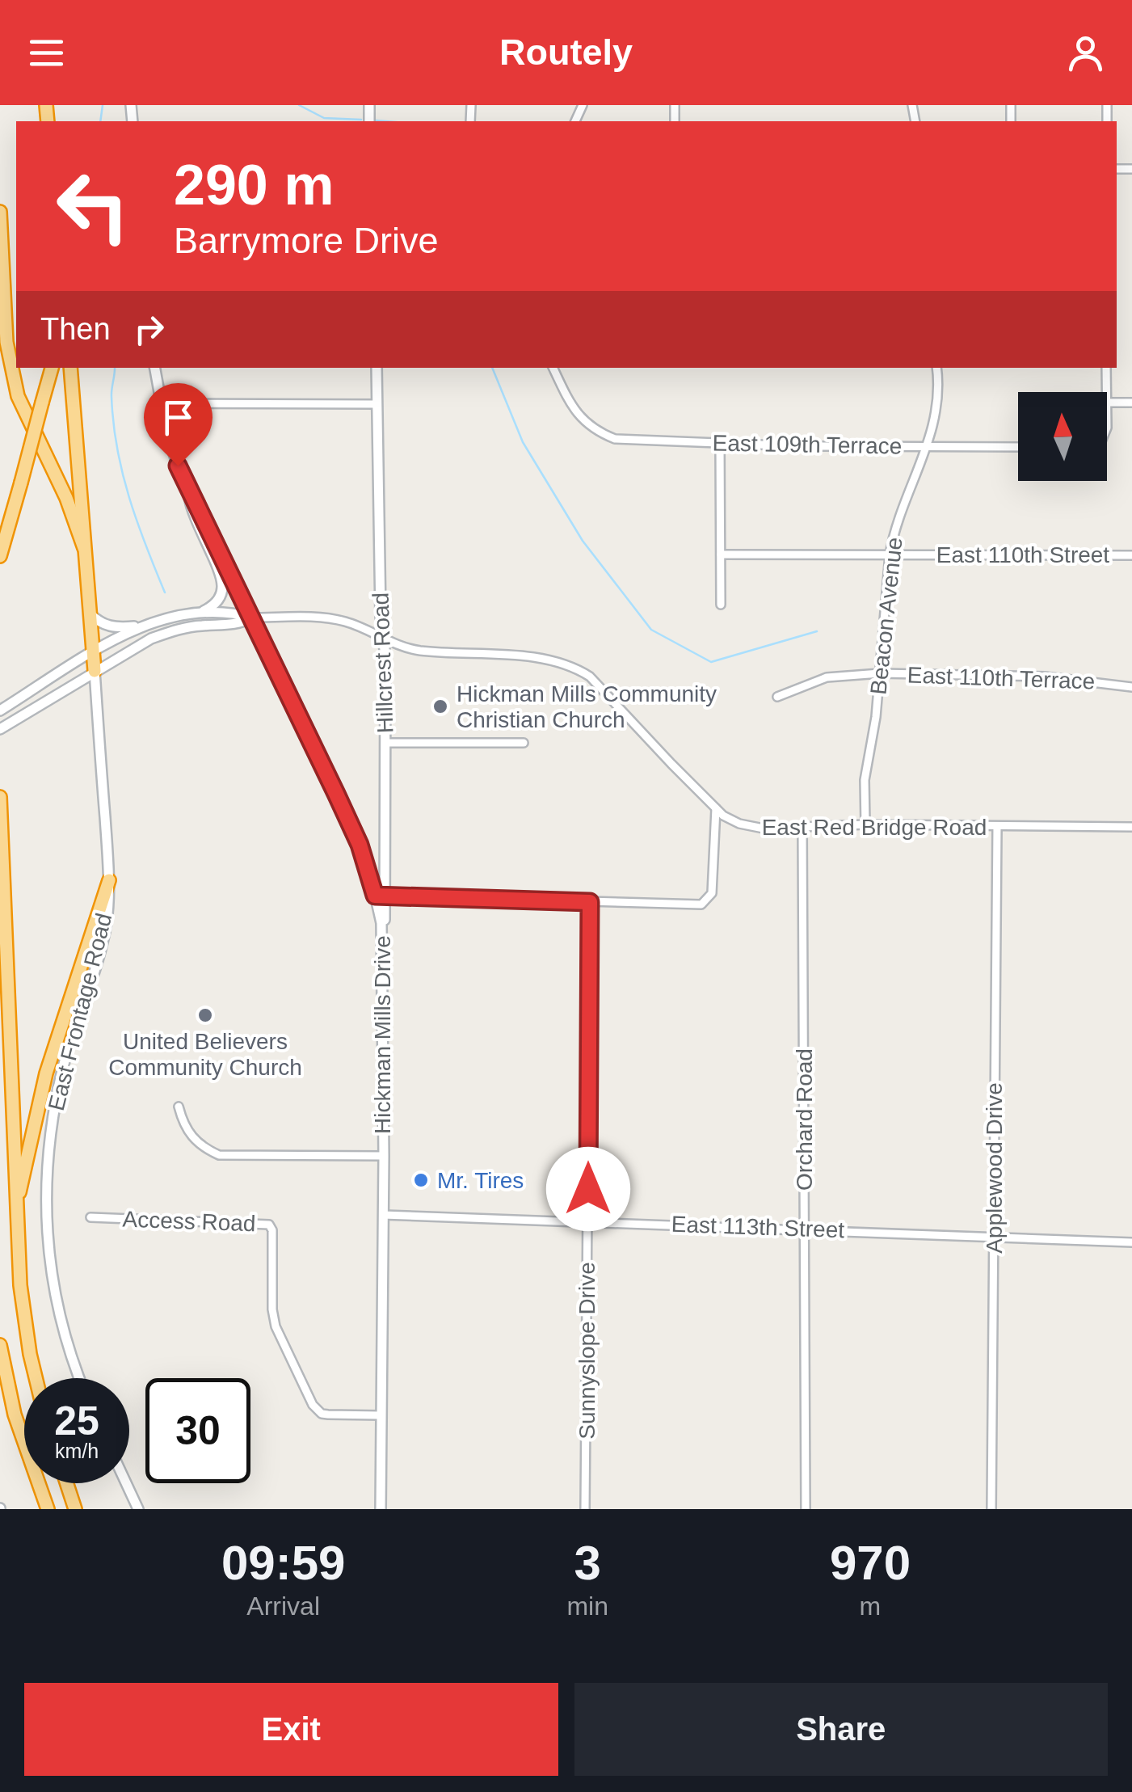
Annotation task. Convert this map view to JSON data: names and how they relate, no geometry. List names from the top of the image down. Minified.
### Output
{"streets":{"street":["East 109th Terrace","East 110th Street","Beacon Avenue","Hillcrest Road","East 110th Terrace","East Red Bridge Road","East Frontage Road","Hickman Mills Drive","Orchard Road","Applewood Drive","Access Road","East 113th Street","Sunnyslope Drive"]},"crossings":[["East 109th Terrace","Beacon Avenue"],["East 110th Street","Beacon Avenue"],["Beacon Avenue","East 110th Terrace"],["Beacon Avenue","East Red Bridge Road"],["Hillcrest Road","East Red Bridge Road"],["Hillcrest Road","Hickman Mills Drive"],["East Red Bridge Road","East Frontage Road"],["East Red Bridge Road","Orchard Road"],["East Red Bridge Road","Applewood Drive"],["Hickman Mills Drive","Access Road"],["Hickman Mills Drive","East 113th Street"],["Orchard Road","East 113th Street"],["Applewood Drive","East 113th Street"],["East 113th Street","Sunnyslope Drive"]],"places":["Hickman Mills Community Christian Church","United Believers Community Church","Mr. Tires"],"north":"top","page":{"header":"Routely","turn":["290 m","Barrymore Drive"],"then":"Then","speed":"25 km/h","limit":"30","eta":["09:59","Arrival","3","min","970","m"],"buttons":["Exit","Share"]}}
